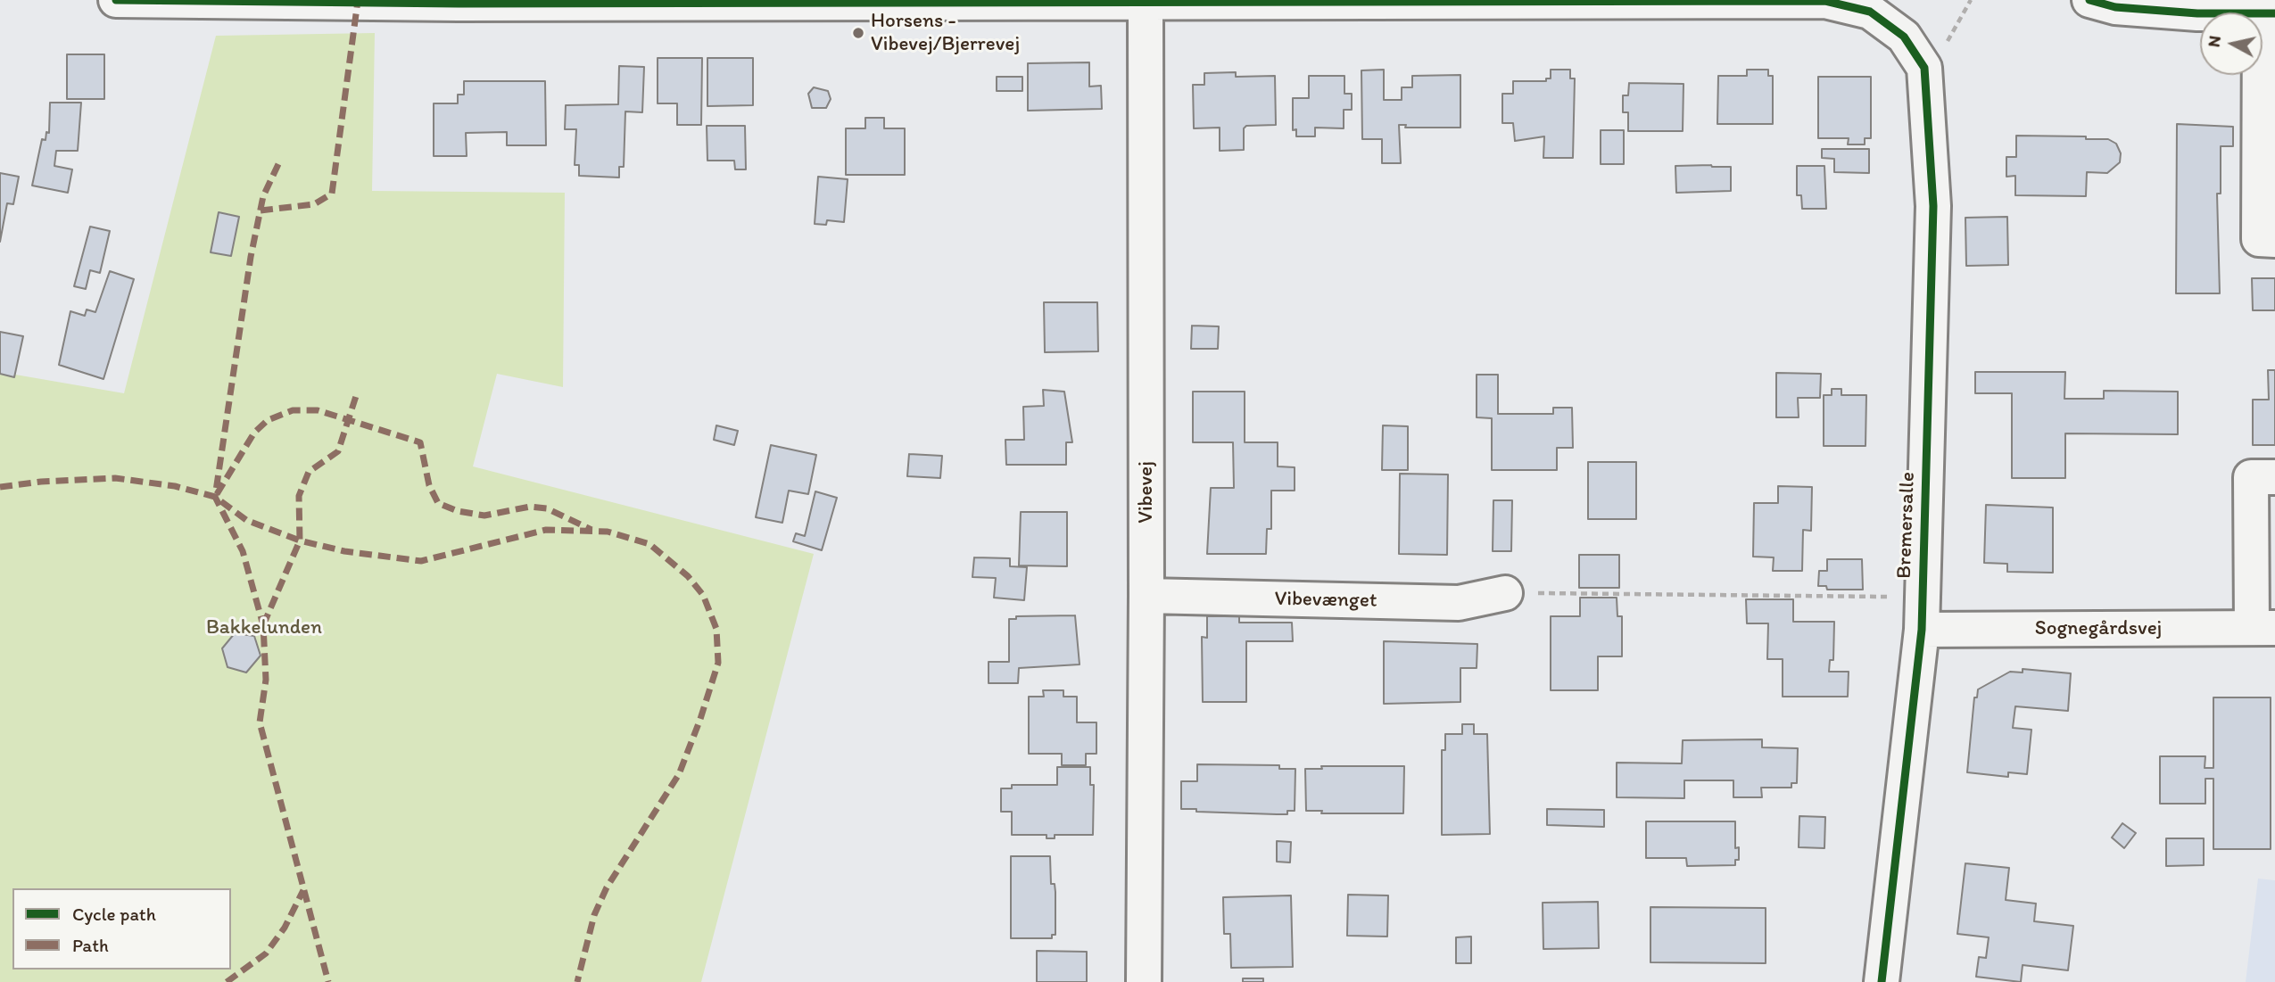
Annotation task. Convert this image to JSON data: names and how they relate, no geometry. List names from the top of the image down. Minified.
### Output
{"streets":{"street":["Vibevej","Bremersalle","Vibevænget","Sognegårdsvej"]},"crossings":[["Vibevej","Vibevænget"],["Bremersalle","Sognegårdsvej"]],"parks":["Bakkelunden"],"places":["Horsens - Vibevej/Bjerrevej"],"legend":["Cycle path","Path"],"north":"left"}
